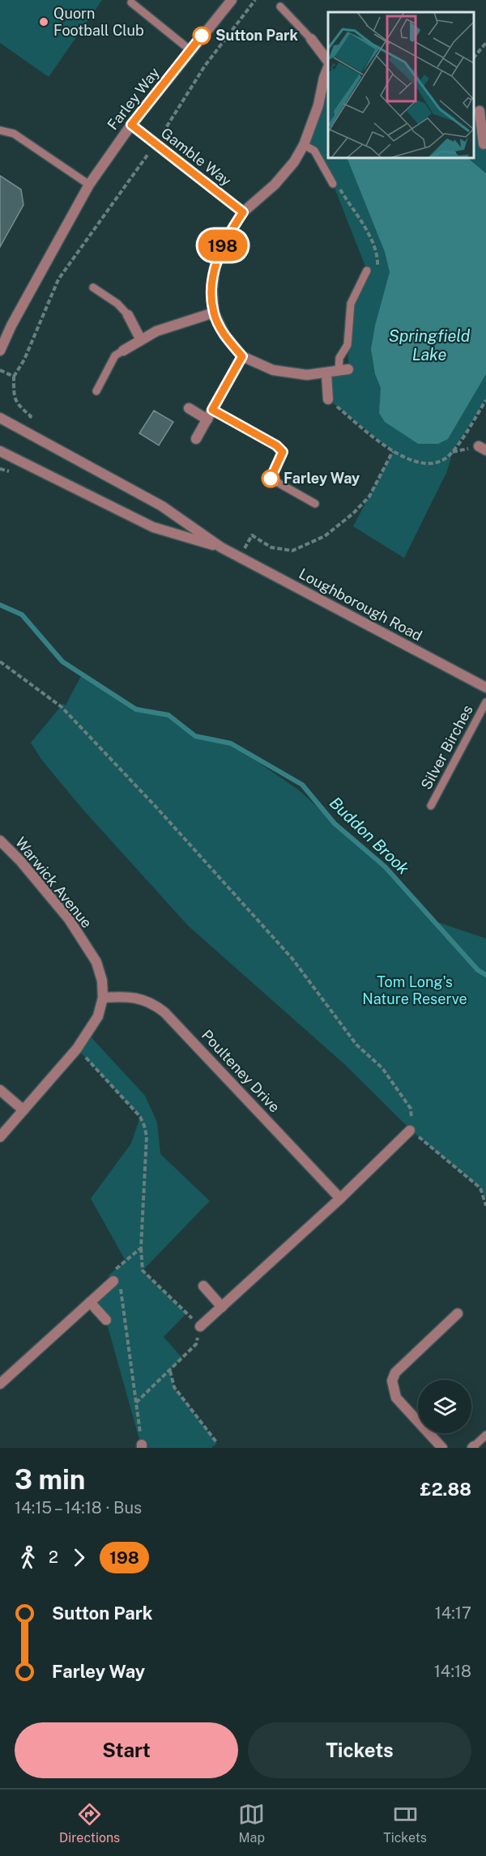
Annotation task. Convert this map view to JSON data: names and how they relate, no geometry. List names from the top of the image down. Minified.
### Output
{"streets":{"street":["Farley Way","Gamble Way","Loughborough Road","Warwick Avenue","Poulteney Drive"],"lane":["Silver Birches"]},"crossings":[["Farley Way","Gamble Way"],["Warwick Avenue","Poulteney Drive"]],"water":["Springfield Lake","Buddon Brook"],"parks":["Tom Long's Nature Reserve"],"places":["Quorn Football Club","Sutton Park","Farley Way"],"lines":["bus line 198"],"page":{"on_map":"198","heading":["3 min","14:15 – 14:18 · Bus","£2.88"],"legs":["2","198"],"list":[{"name":"Sutton Park","value":"14:17"},{"name":"Farley Way","value":"14:18"}],"buttons":["Start","Tickets"],"tabs":["Directions","Map","Tickets"]}}
